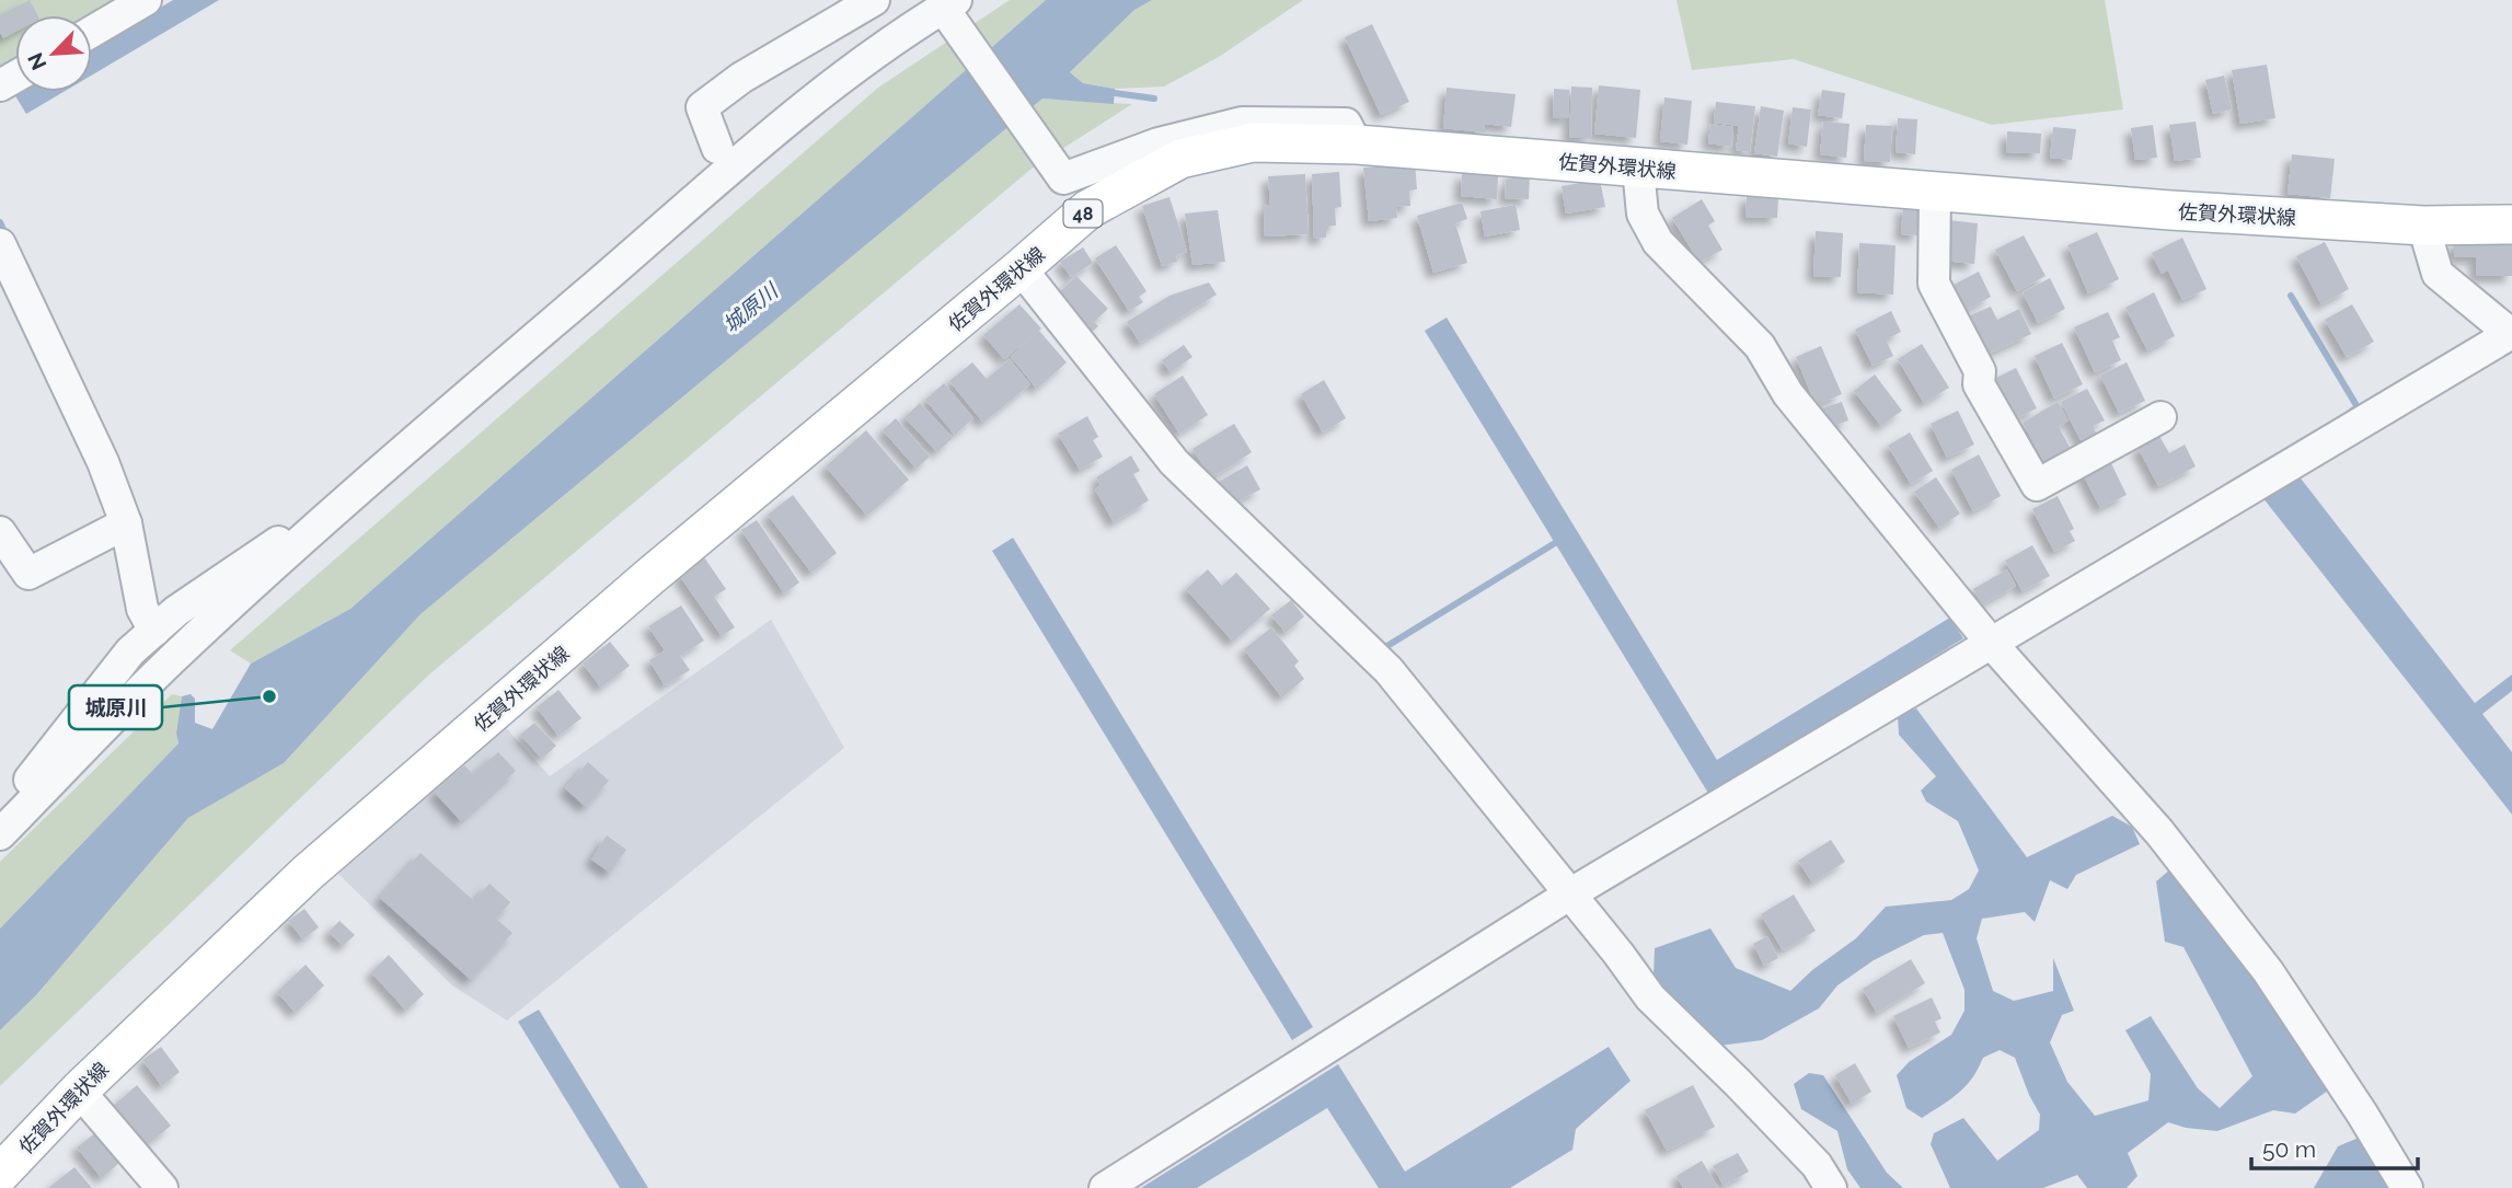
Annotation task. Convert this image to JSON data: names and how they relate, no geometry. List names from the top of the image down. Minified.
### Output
{"streets":{"main road":["佐賀外環状線","48"]},"water":["城原川"],"places":["城原川"],"scale_bar":"50 m","north":"bottom left"}
